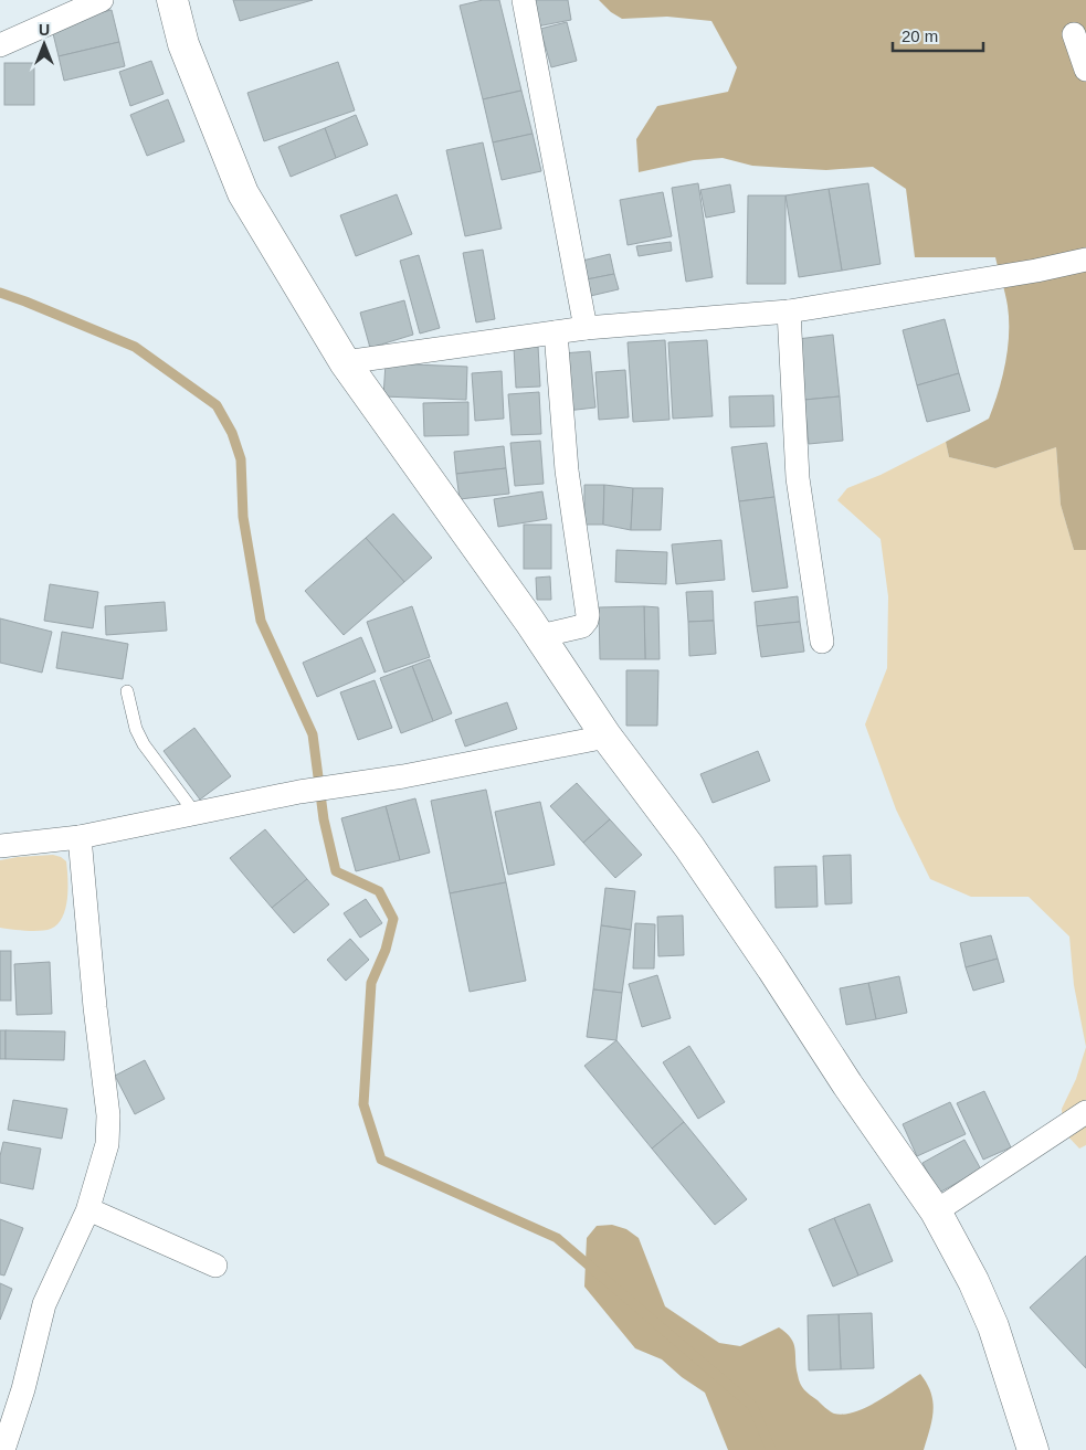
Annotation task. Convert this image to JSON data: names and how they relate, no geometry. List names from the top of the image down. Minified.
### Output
{"scale_bar":"20 m","north":"top"}
